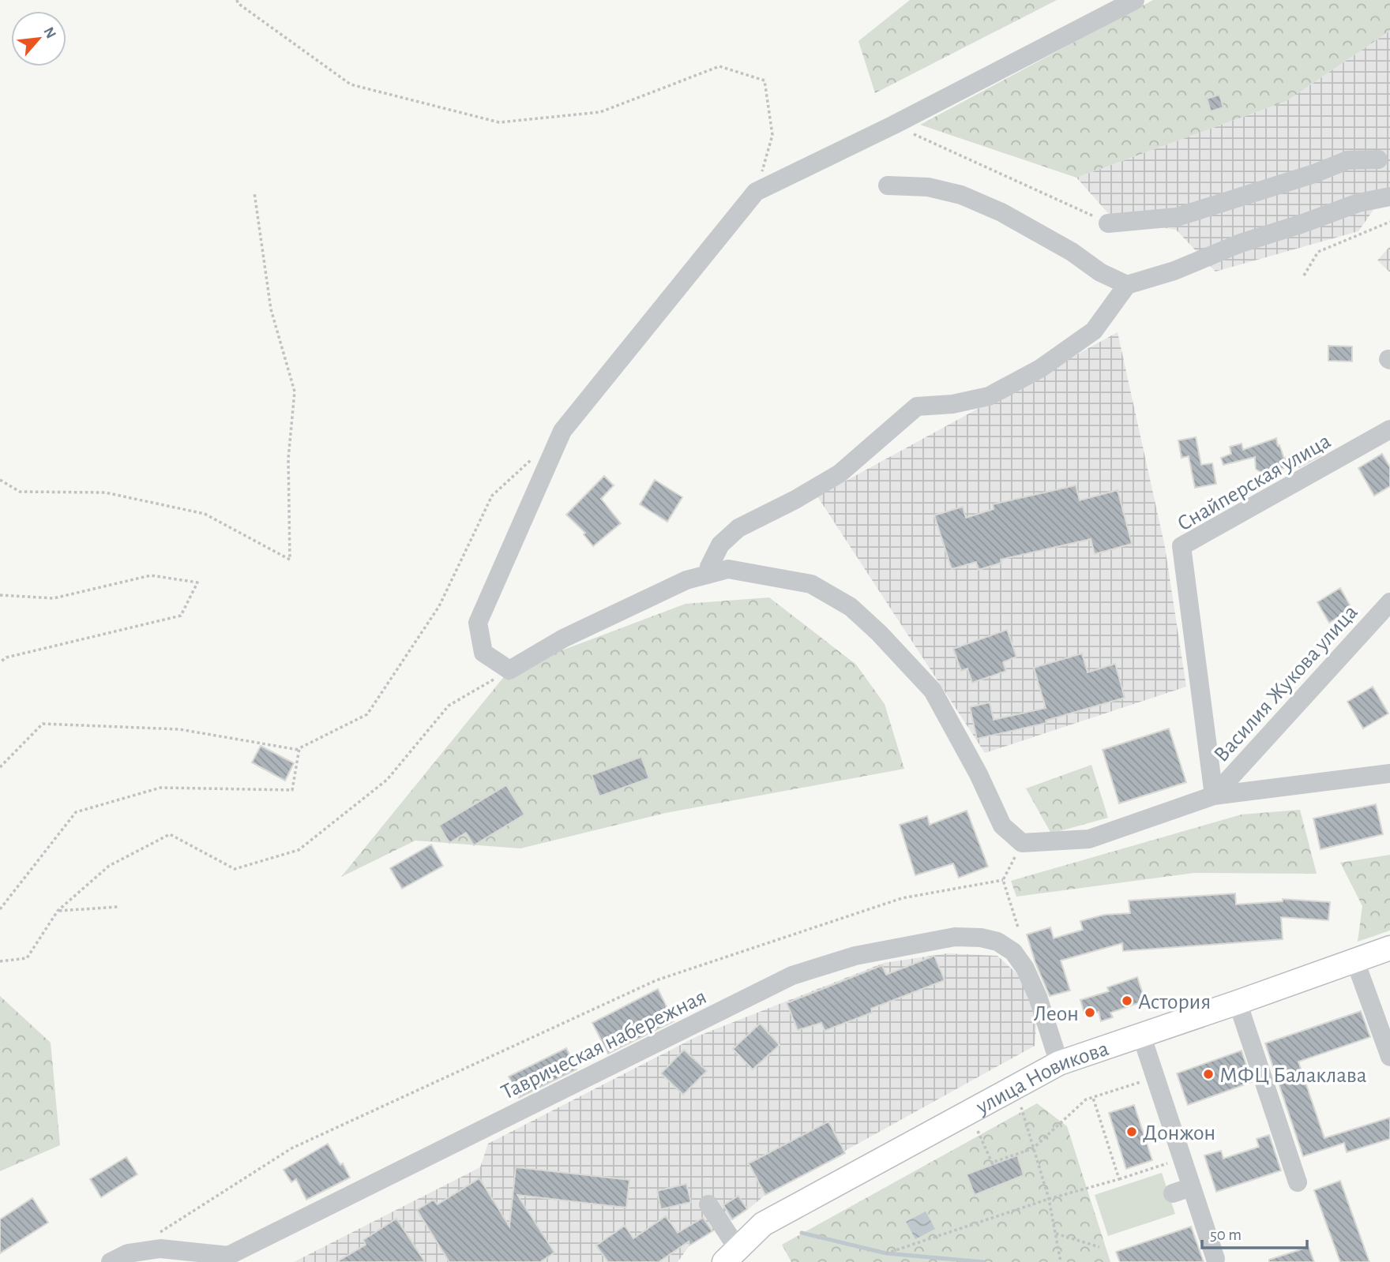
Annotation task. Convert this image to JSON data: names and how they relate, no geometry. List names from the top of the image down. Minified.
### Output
{"streets":{"main road":["улица Новикова"],"street":["Снайперская улица","Василия Жукова улица","Таврическая набережная"]},"crossings":[["Снайперская улица","Василия Жукова улица"],["Таврическая набережная","улица Новикова"]],"places":["Астория","Леон","МФЦ Балаклава","Донжон"],"scale_bar":"50 m","north":"top right"}
